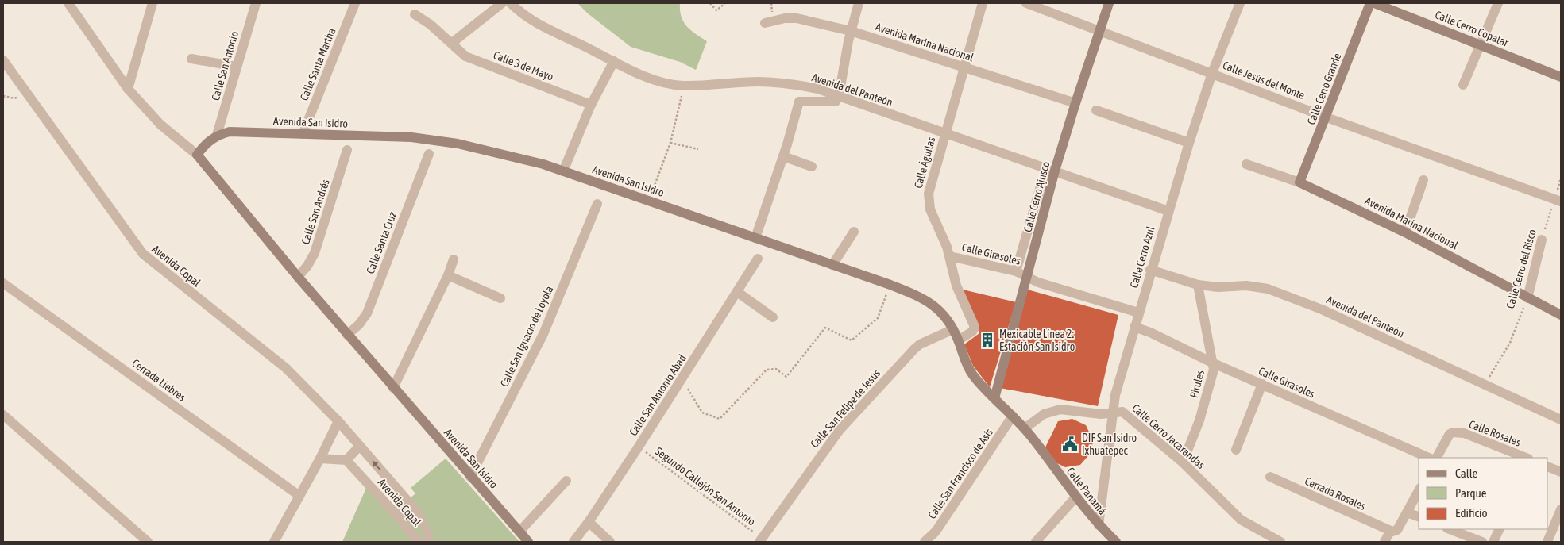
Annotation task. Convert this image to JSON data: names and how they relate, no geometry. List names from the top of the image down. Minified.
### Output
{"streets":{"street":["Calle Cerro Copalar","Avenida Marina Nacional","Calle Santa Martha","Calle San Antonio","Calle 3 de Mayo","Calle Jesús del Monte","Calle Cerro Grande","Avenida del Panteón","Avenida San Isidro","Calle Águilas","Calle Cerro Ajusco","Calle San Andrés","Calle Santa Cruz","Calle Girasoles","Calle Cerro Azul","Avenida Copal","Calle Cerro del Risco","Calle San Ignacio de Loyola","Cerrada Liebres","Pirules","Calle San Antonio Abad","Calle San Felipe de Jesús","Calle Rosales","Calle Cerro Jacarandas","Calle San Francisco de Asís","Calle Panamá","Cerrada Rosales"],"path":["Segundo Callejón San Antonio"]},"crossings":[["Avenida Marina Nacional","Calle Cerro Grande"],["Avenida Marina Nacional","Calle Águilas"],["Avenida Marina Nacional","Calle Cerro Ajusco"],["Avenida Marina Nacional","Calle Cerro del Risco"],["Calle Santa Martha","Avenida San Isidro"],["Calle San Antonio","Avenida San Isidro"],["Calle Jesús del Monte","Calle Cerro Grande"],["Calle Jesús del Monte","Calle Cerro Ajusco"],["Calle Jesús del Monte","Calle Cerro Azul"],["Calle Jesús del Monte","Calle Cerro del Risco"],["Avenida del Panteón","Calle Águilas"],["Avenida del Panteón","Calle Cerro Ajusco"],["Avenida del Panteón","Calle Cerro Azul"],["Avenida del Panteón","Calle Cerro del Risco"],["Avenida del Panteón","Pirules"],["Avenida San Isidro","Calle Águilas"],["Avenida San Isidro","Calle Cerro Ajusco"],["Avenida San Isidro","Calle San Andrés"],["Avenida San Isidro","Calle Santa Cruz"],["Avenida San Isidro","Calle San Ignacio de Loyola"],["Avenida San Isidro","Calle San Felipe de Jesús"],["Avenida San Isidro","Calle Panamá"],["Calle Águilas","Calle Girasoles"],["Calle Cerro Ajusco","Calle Girasoles"],["Calle Cerro Ajusco","Calle Panamá"],["Calle Girasoles","Calle Cerro Azul"],["Calle Girasoles","Pirules"],["Calle Cerro Azul","Calle Cerro Jacarandas"],["Calle Cerro Azul","Calle Panamá"],["Pirules","Calle Cerro Jacarandas"],["Calle San Antonio Abad","Segundo Callejón San Antonio"],["Calle San Felipe de Jesús","Segundo Callejón San Antonio"],["Calle Cerro Jacarandas","Calle Panamá"],["Calle San Francisco de Asís","Calle Panamá"]],"places":{"building":["Mexicable Línea 2: Estación San Isidro"],"public building":["DIF San Isidro Ixhuatepec"]},"legend":["Calle","Parque","Edificio"]}
